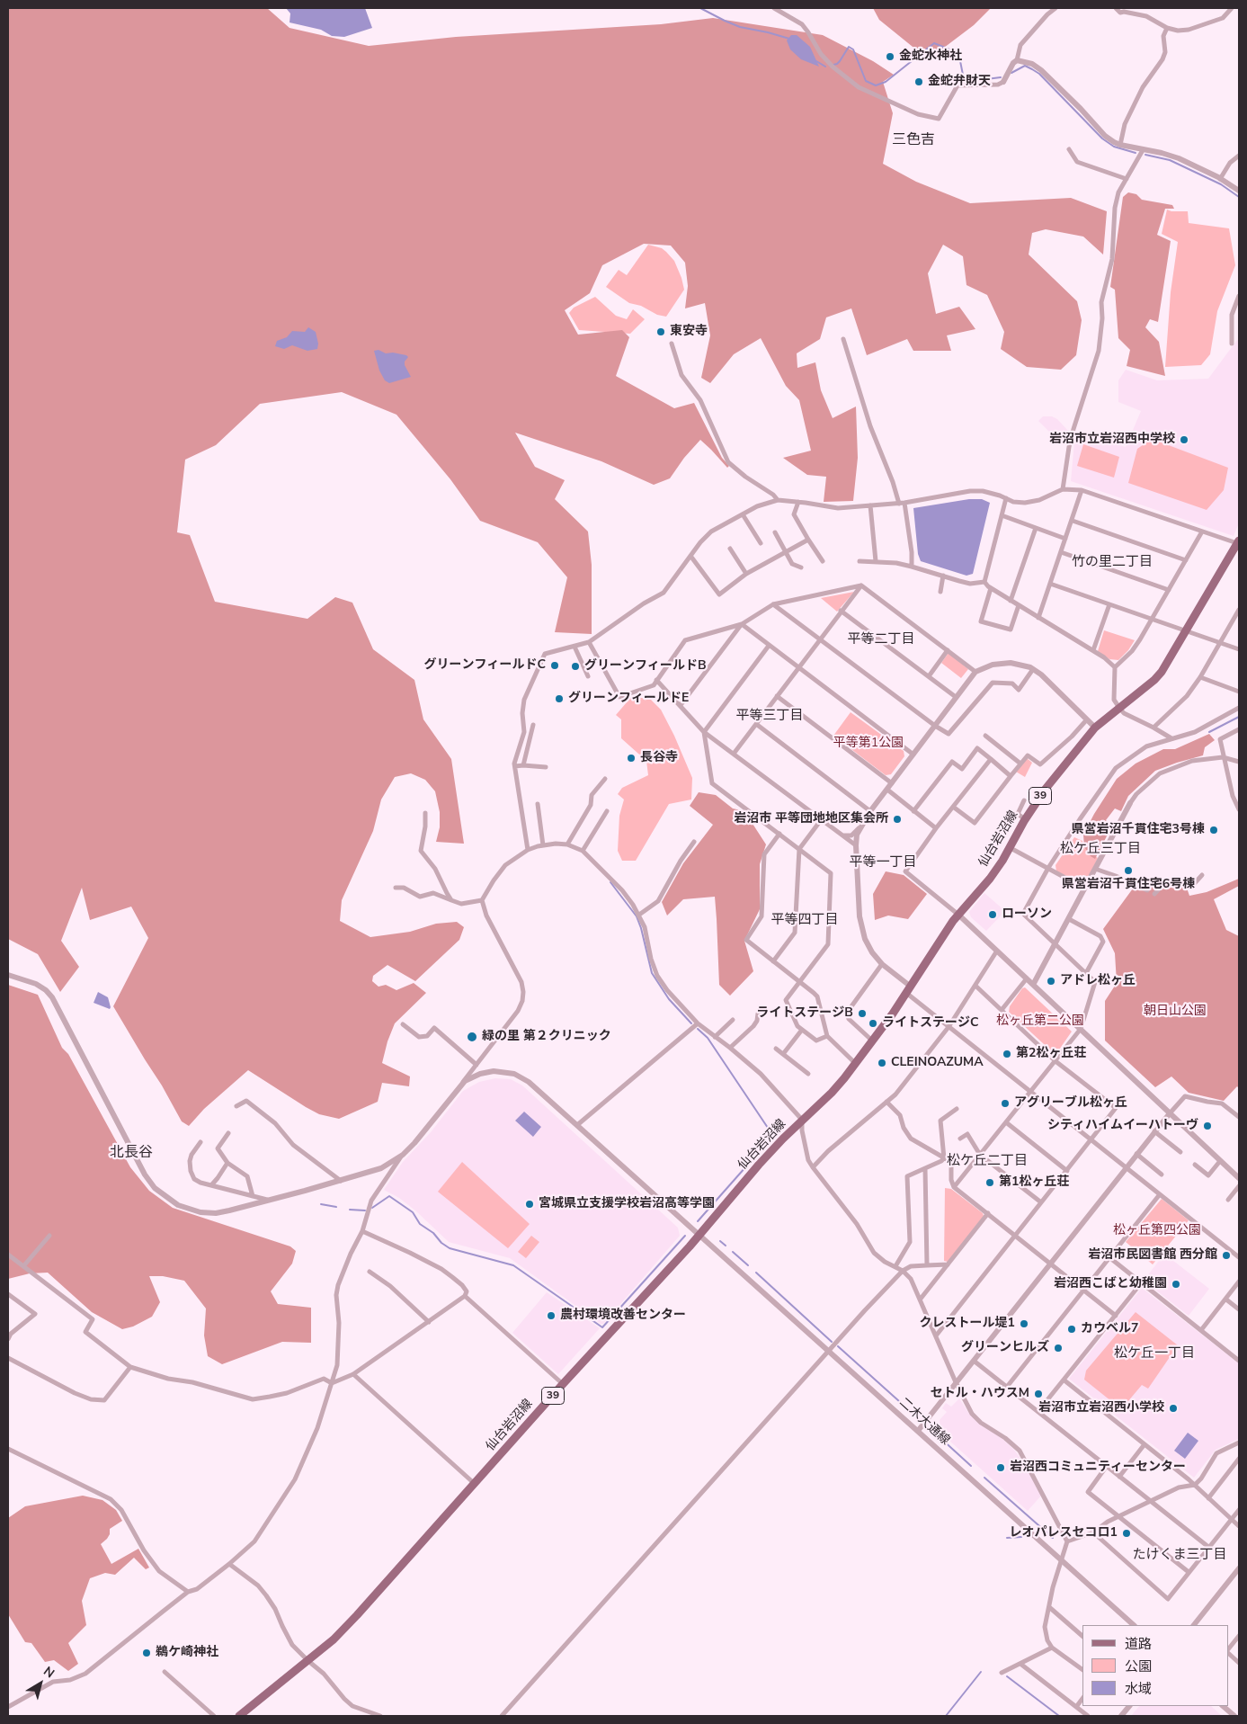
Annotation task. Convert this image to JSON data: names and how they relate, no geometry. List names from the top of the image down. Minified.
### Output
{"streets":{"main road":["39","仙台岩沼線"],"street":["二木大通線"]},"crossings":[["仙台岩沼線","二木大通線"]],"districts":["三色吉","竹の里二丁目","平等二丁目","平等三丁目","松ケ丘三丁目","平等一丁目","平等四丁目","北長谷","松ケ丘二丁目","松ケ丘一丁目","たけくま三丁目"],"parks":["平等第1公園","朝日山公園","松ヶ丘第二公園","松ヶ丘第四公園"],"places":["金蛇水神社","金蛇弁財天","東安寺","岩沼市立岩沼西中学校","グリーンフィールドC","グリーンフィールドB","グリーンフィールドE","長谷寺","岩沼市 平等団地地区集会所","県営岩沼千貫住宅3号棟","県営岩沼千貫住宅6号棟","ローソン","アドレ松ヶ丘","ライトステージB","ライトステージC","緑の里 第２クリニック","第2松ヶ丘荘","CLEINOAZUMA","アグリーブル松ヶ丘","シティハイムイーハトーヴ","第1松ヶ丘荘","宮城県立支援学校岩沼高等学園","岩沼市民図書館 西分館","岩沼西こばと幼稚園","農村環境改善センター","クレストール堤1","カウベル7","グリーンヒルズ","セトル・ハウスM","岩沼市立岩沼西小学校","岩沼西コミュニティーセンター","レオパレスセコロ1","鵜ケ崎神社"],"legend":["道路","公園","水域"],"north":"top right"}
